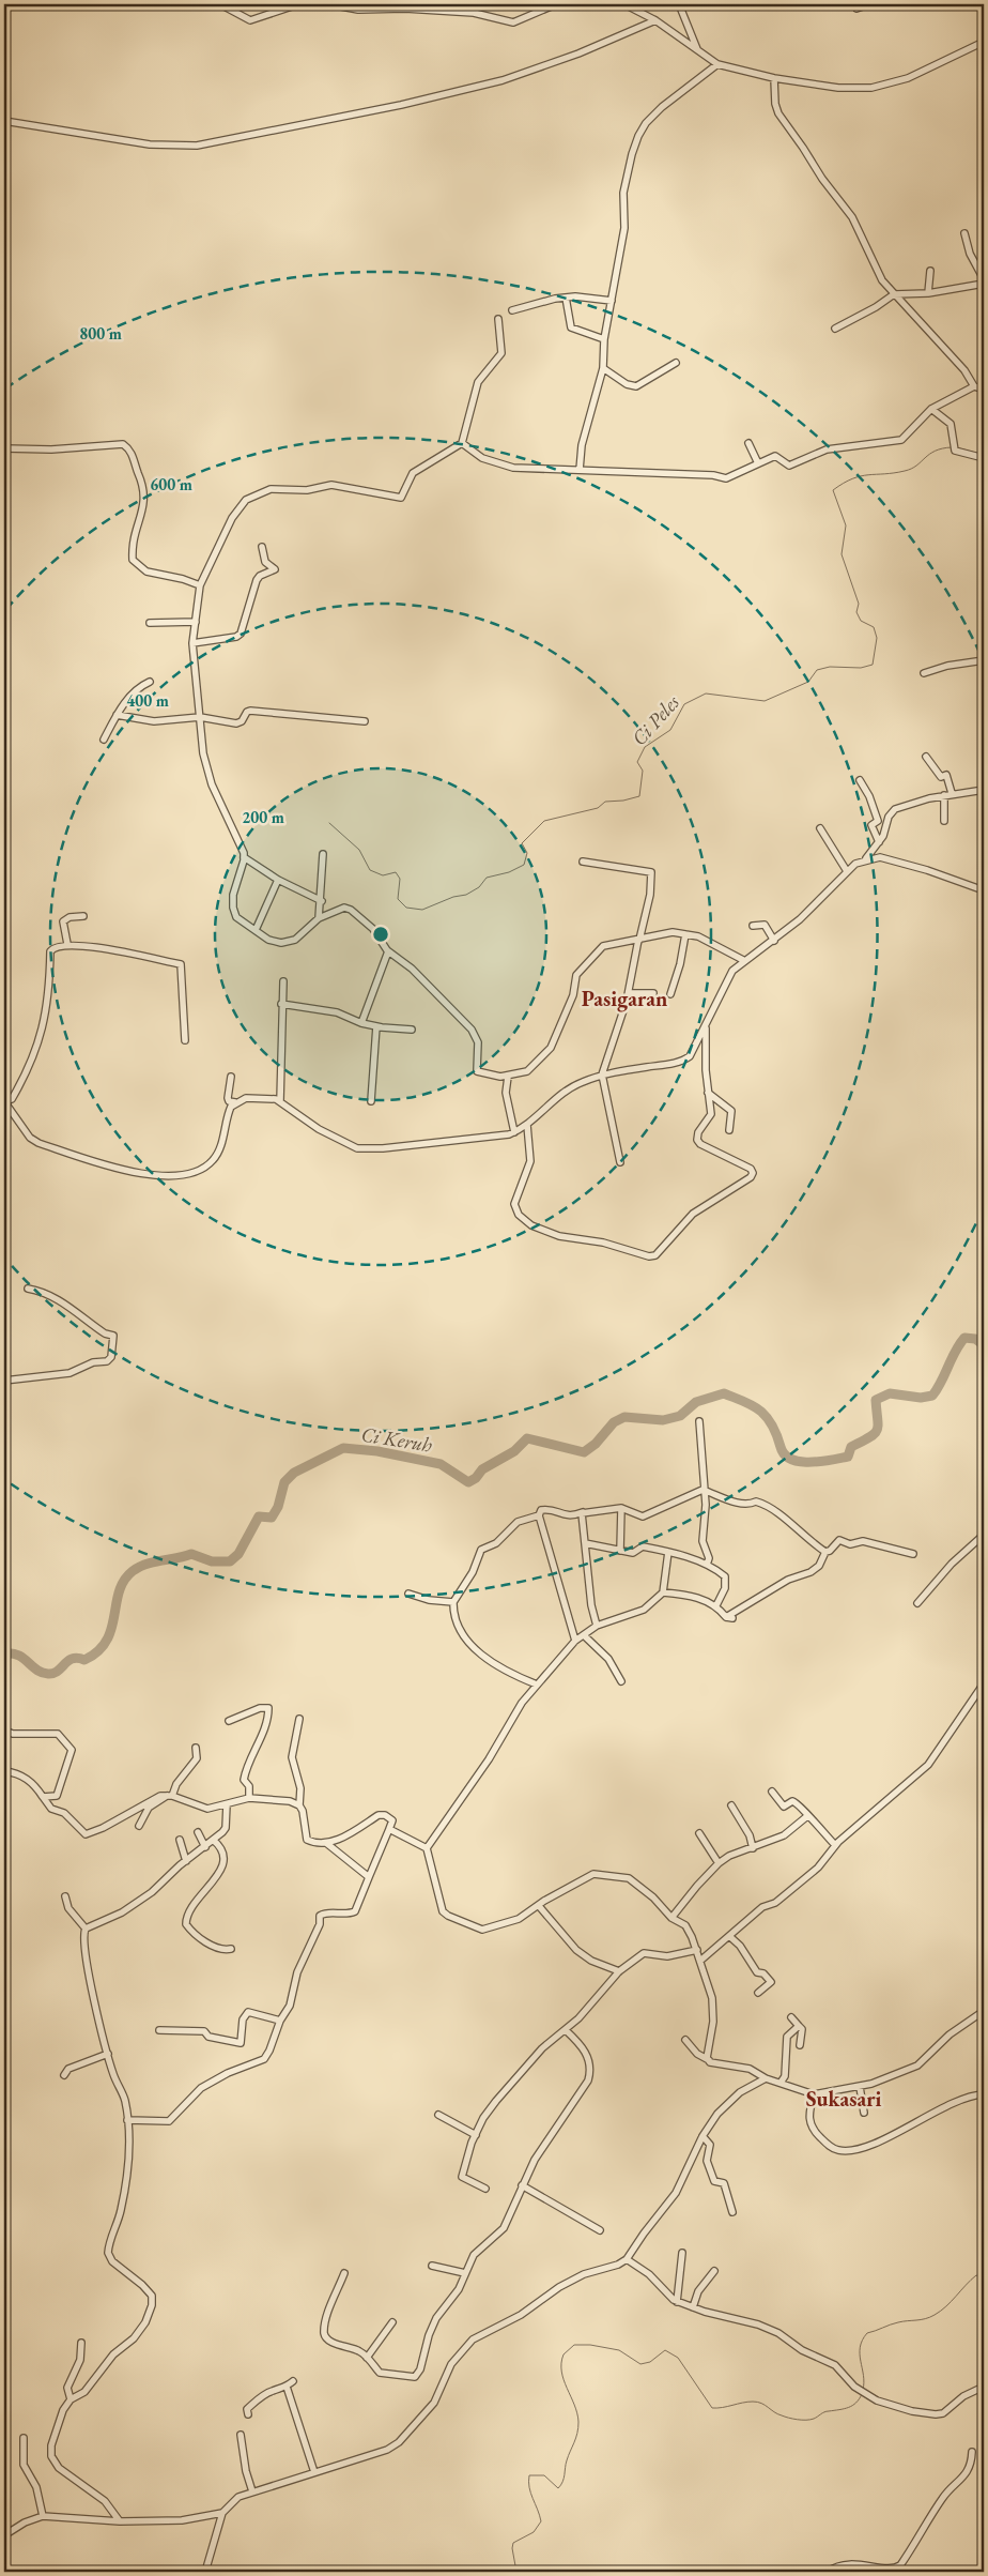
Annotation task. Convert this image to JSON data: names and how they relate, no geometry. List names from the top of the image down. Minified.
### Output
{"districts":["Pasigaran","Sukasari"],"water":["Ci Peles","Ci Keruh"],"rings":["800 m","600 m","400 m","200 m"]}
